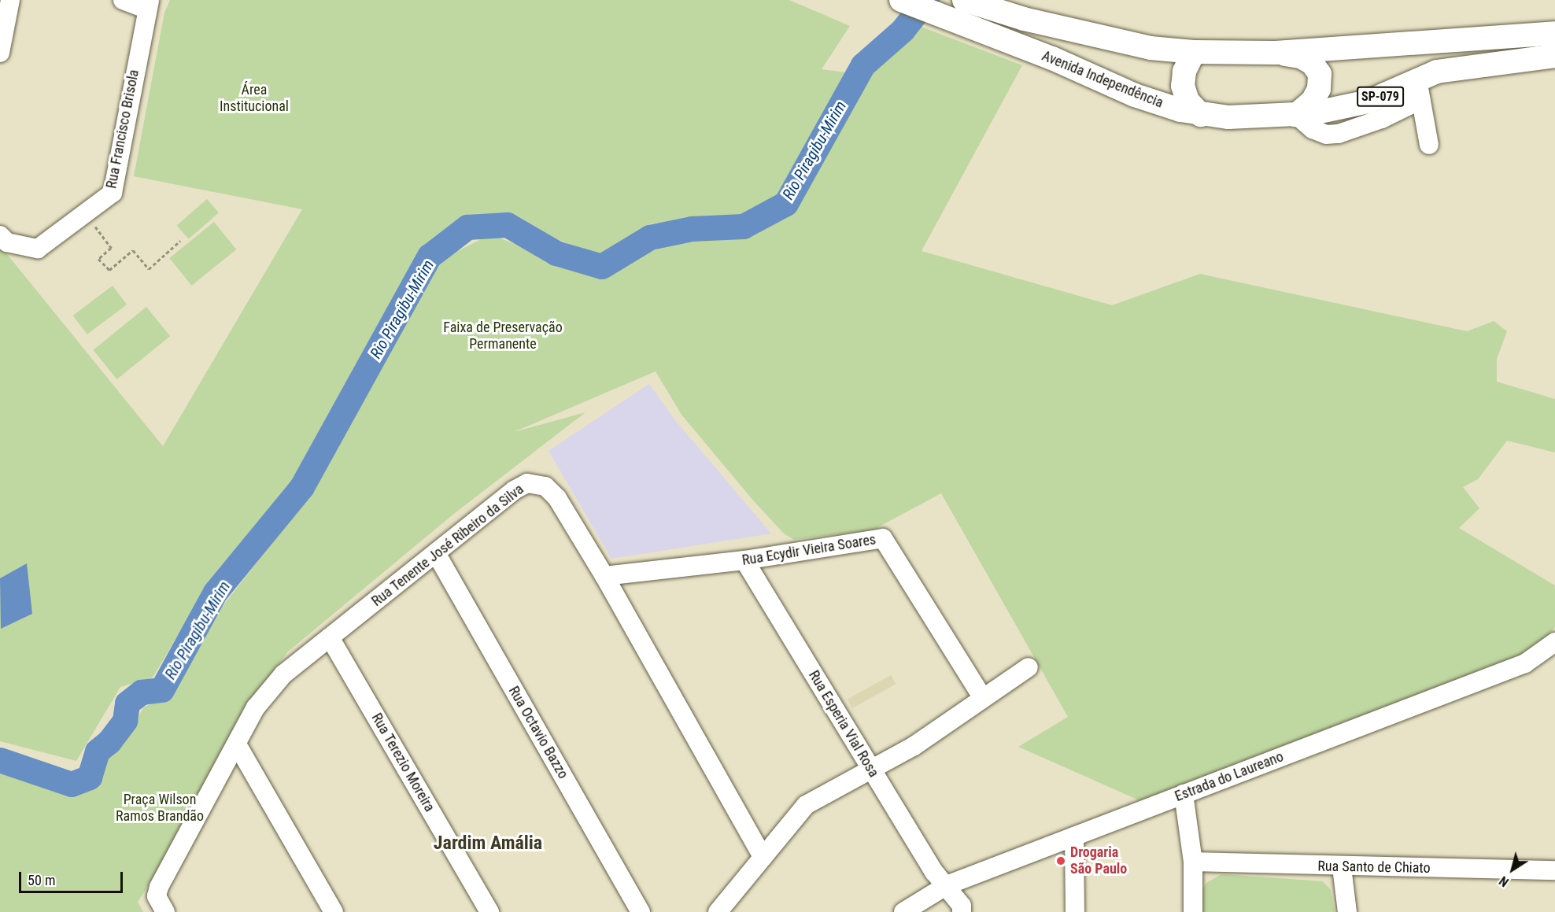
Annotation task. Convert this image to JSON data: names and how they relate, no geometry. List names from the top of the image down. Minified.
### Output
{"streets":{"main road":["Avenida Independência","SP-079"],"street":["Rua Francisco Brisola","Rua Tenente José Ribeiro da Silva","Rua Ecydir Vieira Soares","Rua Esperia Vial Rosa","Rua Octavio Bazzo","Rua Terezio Moreira","Estrada do Laureano","Rua Santo de Chiato"]},"crossings":[["Rua Tenente José Ribeiro da Silva","Rua Ecydir Vieira Soares"],["Rua Tenente José Ribeiro da Silva","Rua Octavio Bazzo"],["Rua Tenente José Ribeiro da Silva","Rua Terezio Moreira"],["Rua Ecydir Vieira Soares","Rua Esperia Vial Rosa"],["Rua Esperia Vial Rosa","Estrada do Laureano"]],"districts":["Jardim Amália"],"water":["Rio Piragibu-Mirim"],"parks":["Área Institucional","Faixa de Preservação Permanente","Praça Wilson Ramos Brandão"],"places":["Drogaria São Paulo"],"scale_bar":"50 m","north":"bottom left"}
